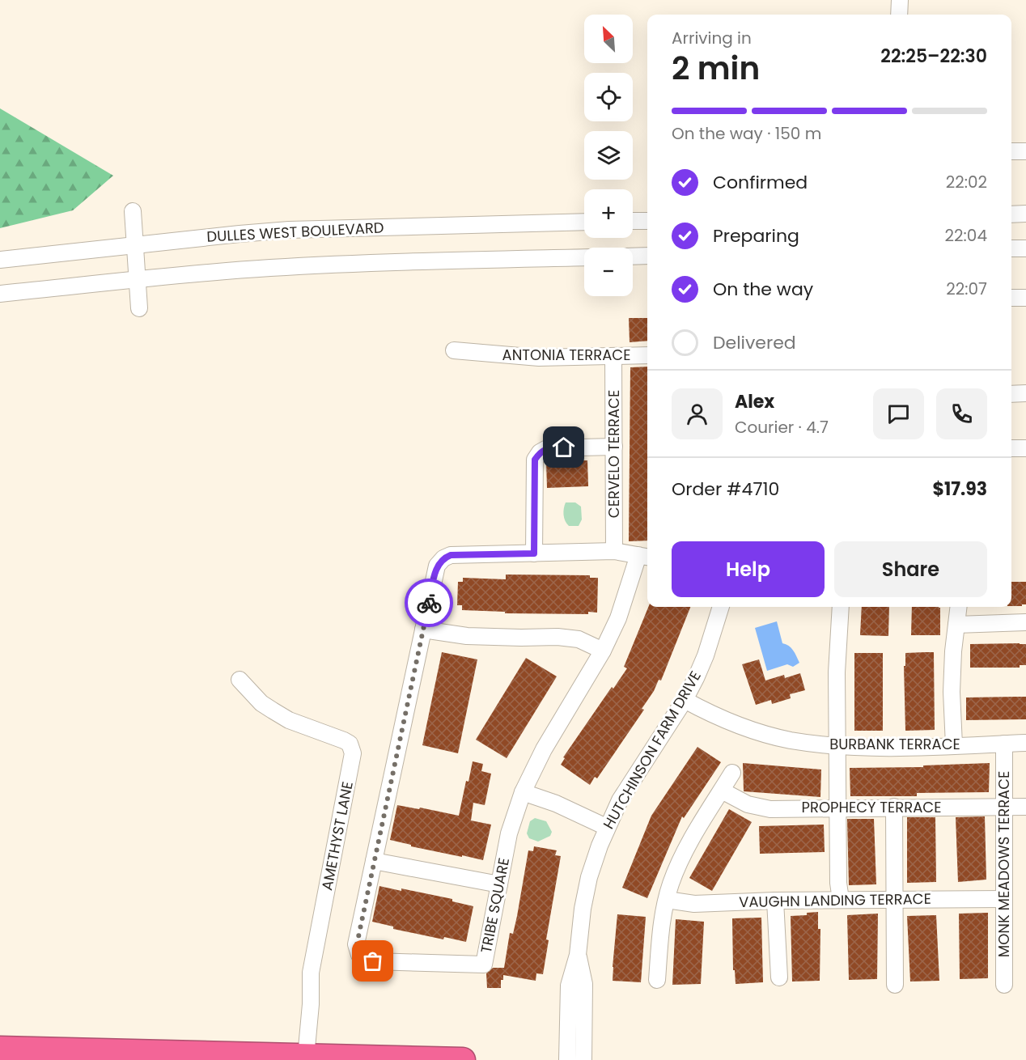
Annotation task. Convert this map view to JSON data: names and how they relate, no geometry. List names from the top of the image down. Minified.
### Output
{"streets":{"street":["DULLES WEST BOULEVARD","ANTONIA TERRACE","CERVELO TERRACE","BURBANK TERRACE","HUTCHINSON FARM DRIVE","PROPHECY TERRACE","AMETHYST LANE","MONK MEADOWS TERRACE","VAUGHN LANDING TERRACE","TRIBE SQUARE"]},"crossings":[["ANTONIA TERRACE","CERVELO TERRACE"],["CERVELO TERRACE","TRIBE SQUARE"],["BURBANK TERRACE","HUTCHINSON FARM DRIVE"],["BURBANK TERRACE","MONK MEADOWS TERRACE"],["PROPHECY TERRACE","MONK MEADOWS TERRACE"],["MONK MEADOWS TERRACE","VAUGHN LANDING TERRACE"]],"north":"top left","page":{"map_buttons":["+","−"],"heading":["2 min","Arriving in","22:25–22:30"],"panel":["Alex","Courier · 4.7","Order #4710","$17.93"],"bar":"On the way · 150 m","list":[["Confirmed","22:02"],["Preparing","22:04"],["On the way","22:07"],"Delivered"],"buttons":["Help","Share"]}}
